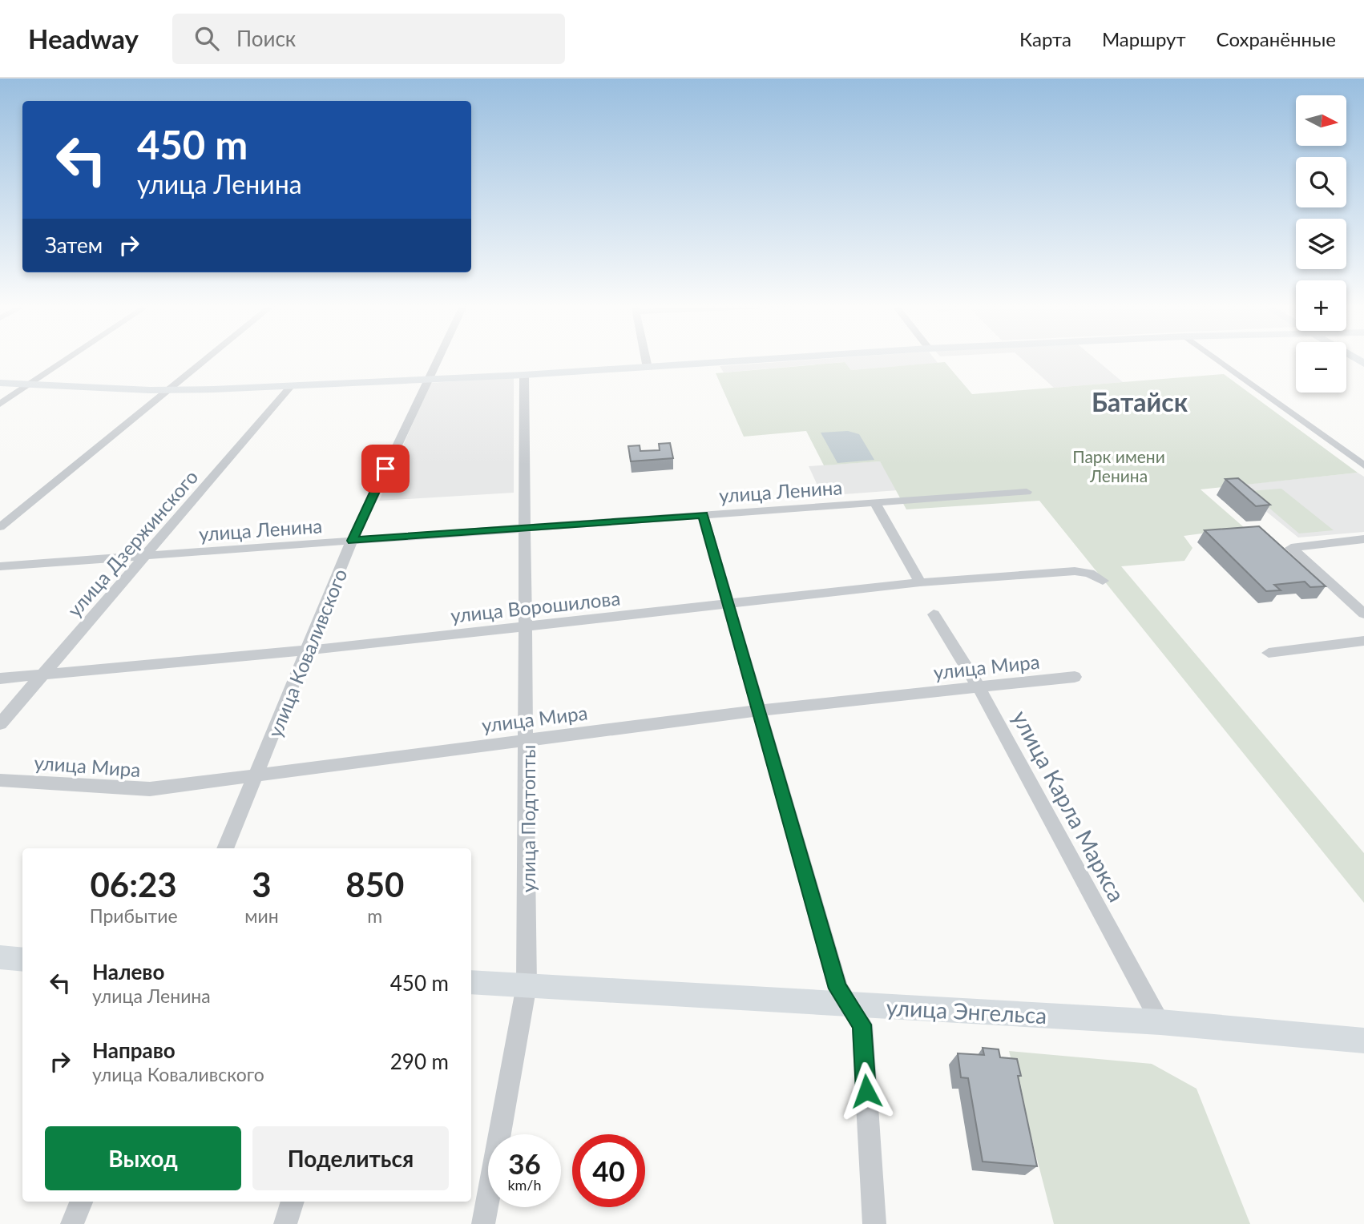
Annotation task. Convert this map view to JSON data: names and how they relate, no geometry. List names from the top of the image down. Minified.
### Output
{"streets":{"main road":["улица Энгельса"],"street":["улица Ленина","улица Дзержинского","улица Ворошилова","улица Коваливского","улица Мира","улица Карла Маркса","улица Подтопты"]},"crossings":[["улица Ленина","улица Дзержинского"],["улица Ленина","улица Коваливского"],["улица Ленина","улица Подтопты"],["улица Дзержинского","улица Ворошилова"],["улица Ворошилова","улица Коваливского"],["улица Ворошилова","улица Подтопты"],["улица Коваливского","улица Мира"],["улица Мира","улица Карла Маркса"],["улица Мира","улица Подтопты"],["улица Карла Маркса","улица Энгельса"],["улица Подтопты","улица Энгельса"]],"districts":["Батайск"],"parks":["Парк имени Ленина"],"north":"right","page":{"header":"Headway","search":"Поиск","nav":["Карта","Маршрут","Сохранённые"],"map_buttons":["+","−"],"turn":["450 m","улица Ленина"],"then":"Затем","eta":["06:23","Прибытие","3","мин","850","m"],"list":[{"name":"Налево","note":"улица Ленина","value":"450 m"},{"name":"Направо","note":"улица Коваливского","value":"290 m"}],"buttons":["Выход","Поделиться"],"speed":"36 km/h","limit":"40"}}
